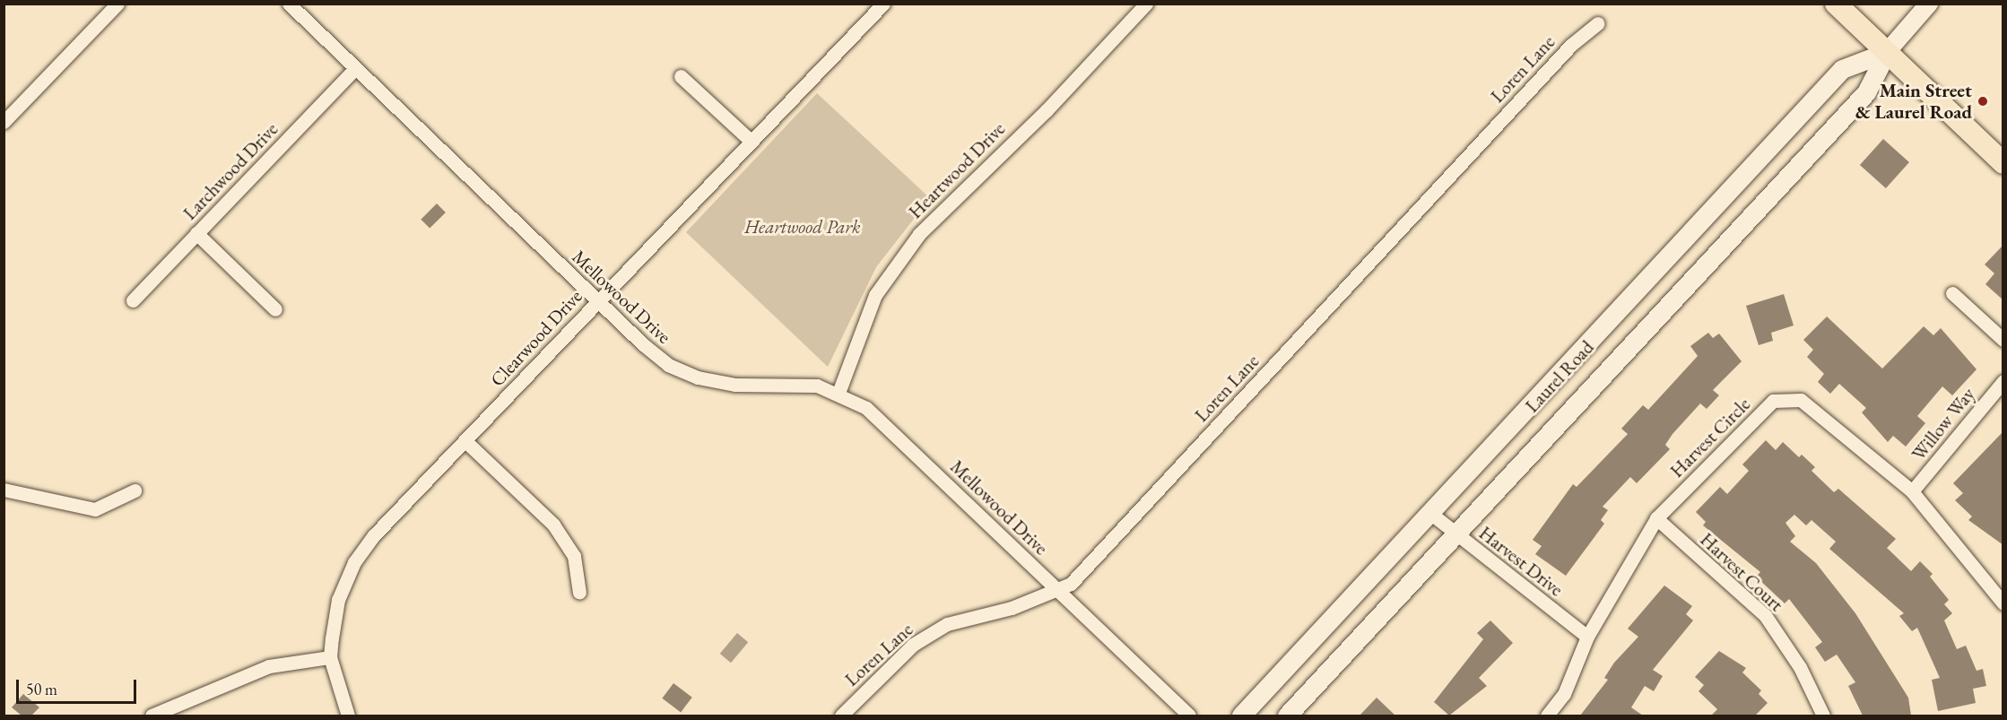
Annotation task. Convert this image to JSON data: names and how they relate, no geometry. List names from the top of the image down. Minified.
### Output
{"streets":{"main road":["Laurel Road"],"street":["Loren Lane","Heartwood Drive","Larchwood Drive","Mellowood Drive","Clearwood Drive","Willow Way","Harvest Circle","Harvest Drive","Harvest Court"]},"crossings":[["Loren Lane","Mellowood Drive"],["Heartwood Drive","Mellowood Drive"],["Larchwood Drive","Mellowood Drive"],["Mellowood Drive","Clearwood Drive"],["Laurel Road","Harvest Drive"],["Willow Way","Harvest Circle"],["Harvest Circle","Harvest Drive"],["Harvest Circle","Harvest Court"]],"parks":["Heartwood Park"],"places":["Main Street & Laurel Road"],"scale_bar":"50 m"}
